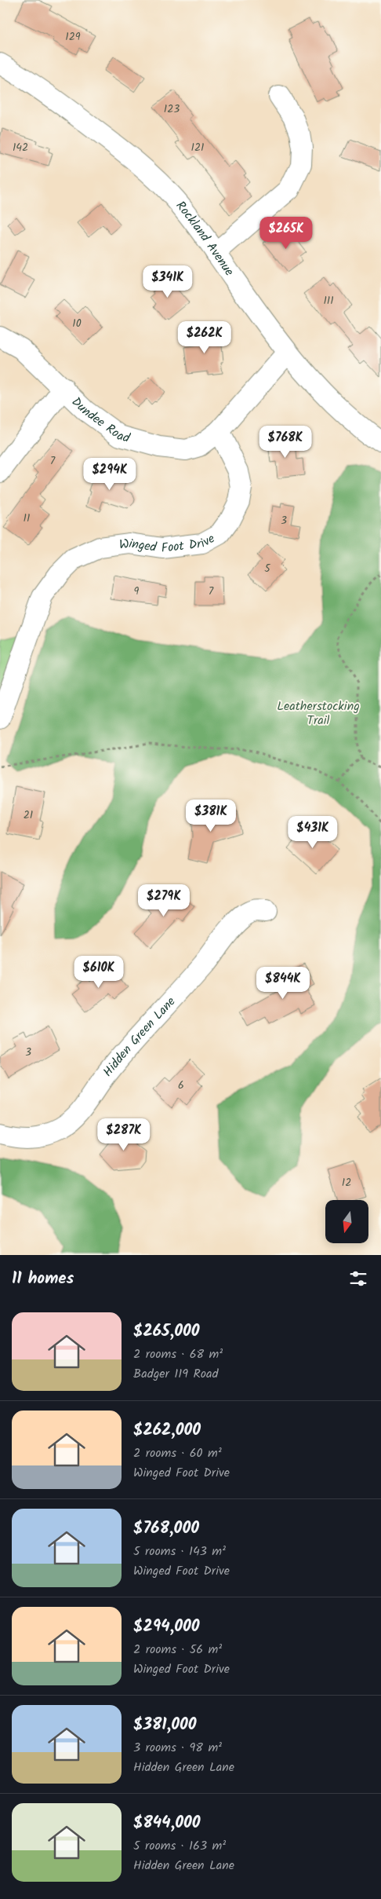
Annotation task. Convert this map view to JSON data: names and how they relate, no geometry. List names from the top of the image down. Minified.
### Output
{"streets":{"street":["Rockland Avenue","Dundee Road","Winged Foot Drive","Hidden Green Lane"]},"crossings":[["Dundee Road","Winged Foot Drive"]],"parks":["Leatherstocking Trail"],"house_numbers":["129","123","142","121","111","10","7","11","3","5","9","7","21","3","6","12"],"north":"bottom","page":{"price":["$265K","$341K","$262K","$768K","$294K","$381K","$431K","$279K","$610K","$844K","$287K"],"heading":"11 homes","list":[{"name":"$265,000","note":"2 rooms · 68 m² · Badger 119 Road"},{"name":"$262,000","note":"2 rooms · 60 m² · Winged Foot Drive"},{"name":"$768,000","note":"5 rooms · 143 m² · Winged Foot Drive"},{"name":"$294,000","note":"2 rooms · 56 m² · Winged Foot Drive"},{"name":"$381,000","note":"3 rooms · 98 m² · Hidden Green Lane"},{"name":"$844,000","note":"5 rooms · 163 m² · Hidden Green Lane"}]}}
